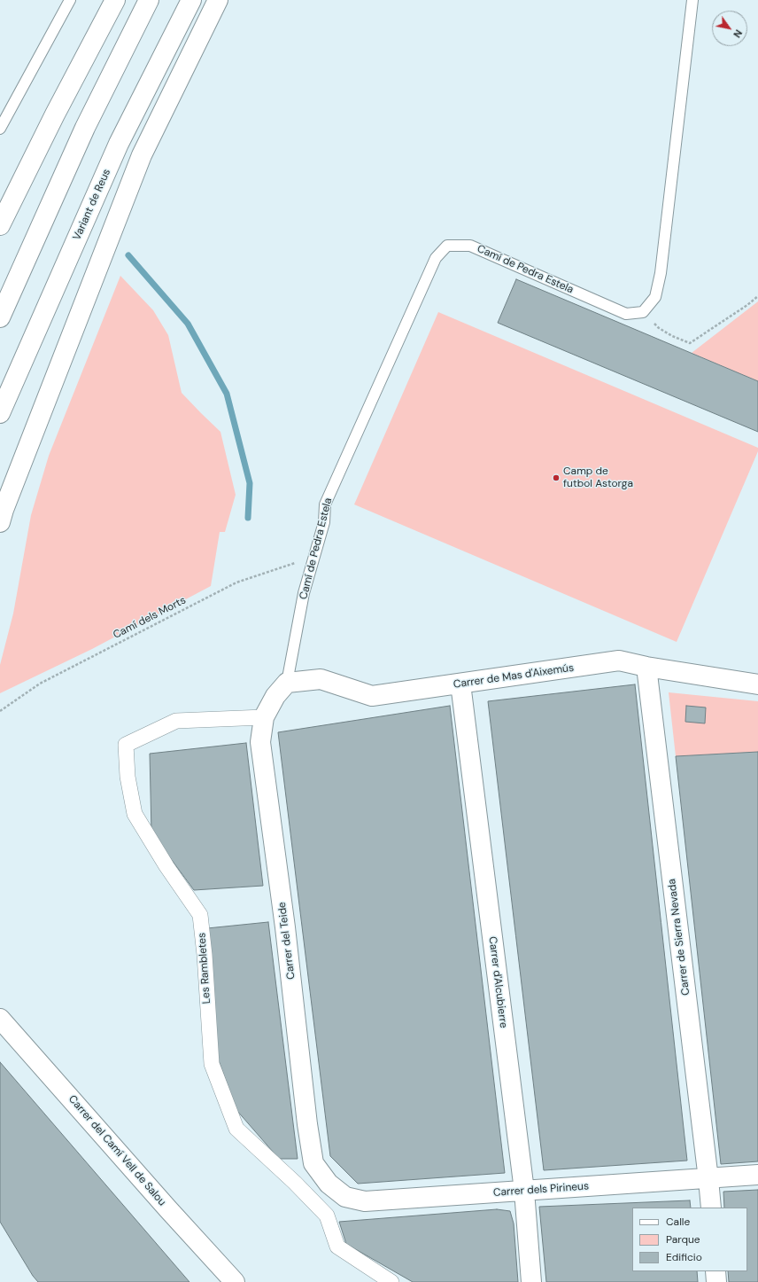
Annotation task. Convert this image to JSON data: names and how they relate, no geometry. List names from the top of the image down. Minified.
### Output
{"streets":{"main road":["Variant de Reus","Carrer de Mas d'Aixemús","Carrer de Sierra Nevada","Carrer del Teide","Carrer d'Alcubierre","Carrer del Camí Vell de Salou","Carrer dels Pirineus"],"street":["Les Rambletes"],"lane":["Camí de Pedra Estela"],"path":["Camí dels Morts"]},"crossings":[["Camí de Pedra Estela","Camí dels Morts"],["Camí de Pedra Estela","Carrer de Mas d'Aixemús"],["Camí de Pedra Estela","Carrer del Teide"],["Carrer de Mas d'Aixemús","Carrer de Sierra Nevada"],["Carrer de Mas d'Aixemús","Carrer del Teide"],["Carrer de Mas d'Aixemús","Carrer d'Alcubierre"],["Carrer de Sierra Nevada","Carrer dels Pirineus"],["Carrer del Teide","Les Rambletes"],["Carrer del Teide","Carrer dels Pirineus"],["Carrer d'Alcubierre","Carrer dels Pirineus"]],"places":["Camp de futbol Astorga"],"legend":["Calle","Parque","Edificio"],"north":"bottom right"}
